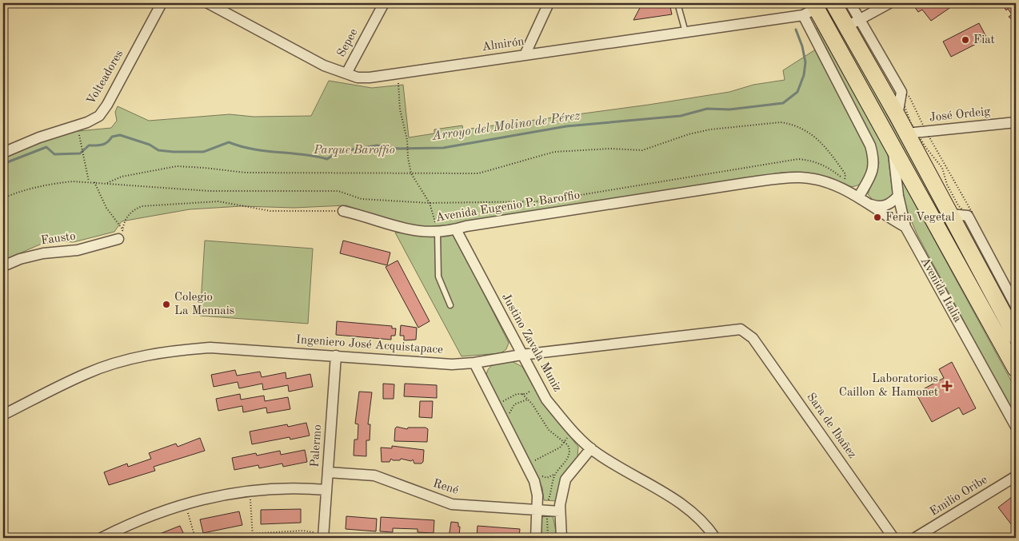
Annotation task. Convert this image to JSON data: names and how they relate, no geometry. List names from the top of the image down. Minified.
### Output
{"streets":{"main road":["Avenida Italia"],"street":["Sepee","Almirón","Volteadores","José Ordeig","Avenida Eugenio P. Baroffio","Fausto","Justino Zavala Muniz","Ingeniero José Acquistapace","Sara de Ibañez","Palermo","René","Emilio Oribe"]},"crossings":[["Sepee","Almirón"],["Almirón","Avenida Italia"],["Avenida Eugenio P. Baroffio","Avenida Italia"],["Avenida Eugenio P. Baroffio","Justino Zavala Muniz"],["Justino Zavala Muniz","Ingeniero José Acquistapace"],["Ingeniero José Acquistapace","Sara de Ibañez"],["Ingeniero José Acquistapace","Palermo"],["Palermo","René"]],"water":["Arroyo del Molino de Pérez"],"parks":["Parque Baroffio"],"places":{"other":["Fiat","Feria Vegetal","Colegio La Mennais"],"health":["Laboratorios Caillon & Hamonet"]}}
